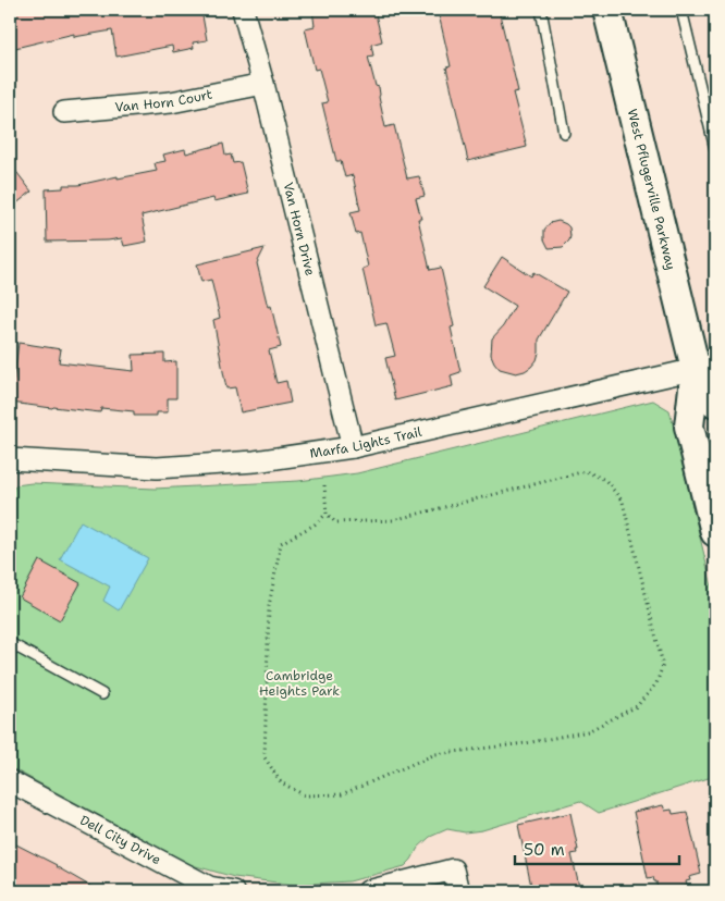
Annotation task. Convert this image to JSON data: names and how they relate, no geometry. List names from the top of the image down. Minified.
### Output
{"streets":{"main road":["West Pflugerville Parkway"],"street":["Van Horn Court","Van Horn Drive","Marfa Lights Trail","Dell City Drive"]},"crossings":[["Van Horn Court","Van Horn Drive"],["West Pflugerville Parkway","Marfa Lights Trail"],["Van Horn Drive","Marfa Lights Trail"]],"parks":["Cambridge Heights Park"],"scale_bar":"50 m"}
